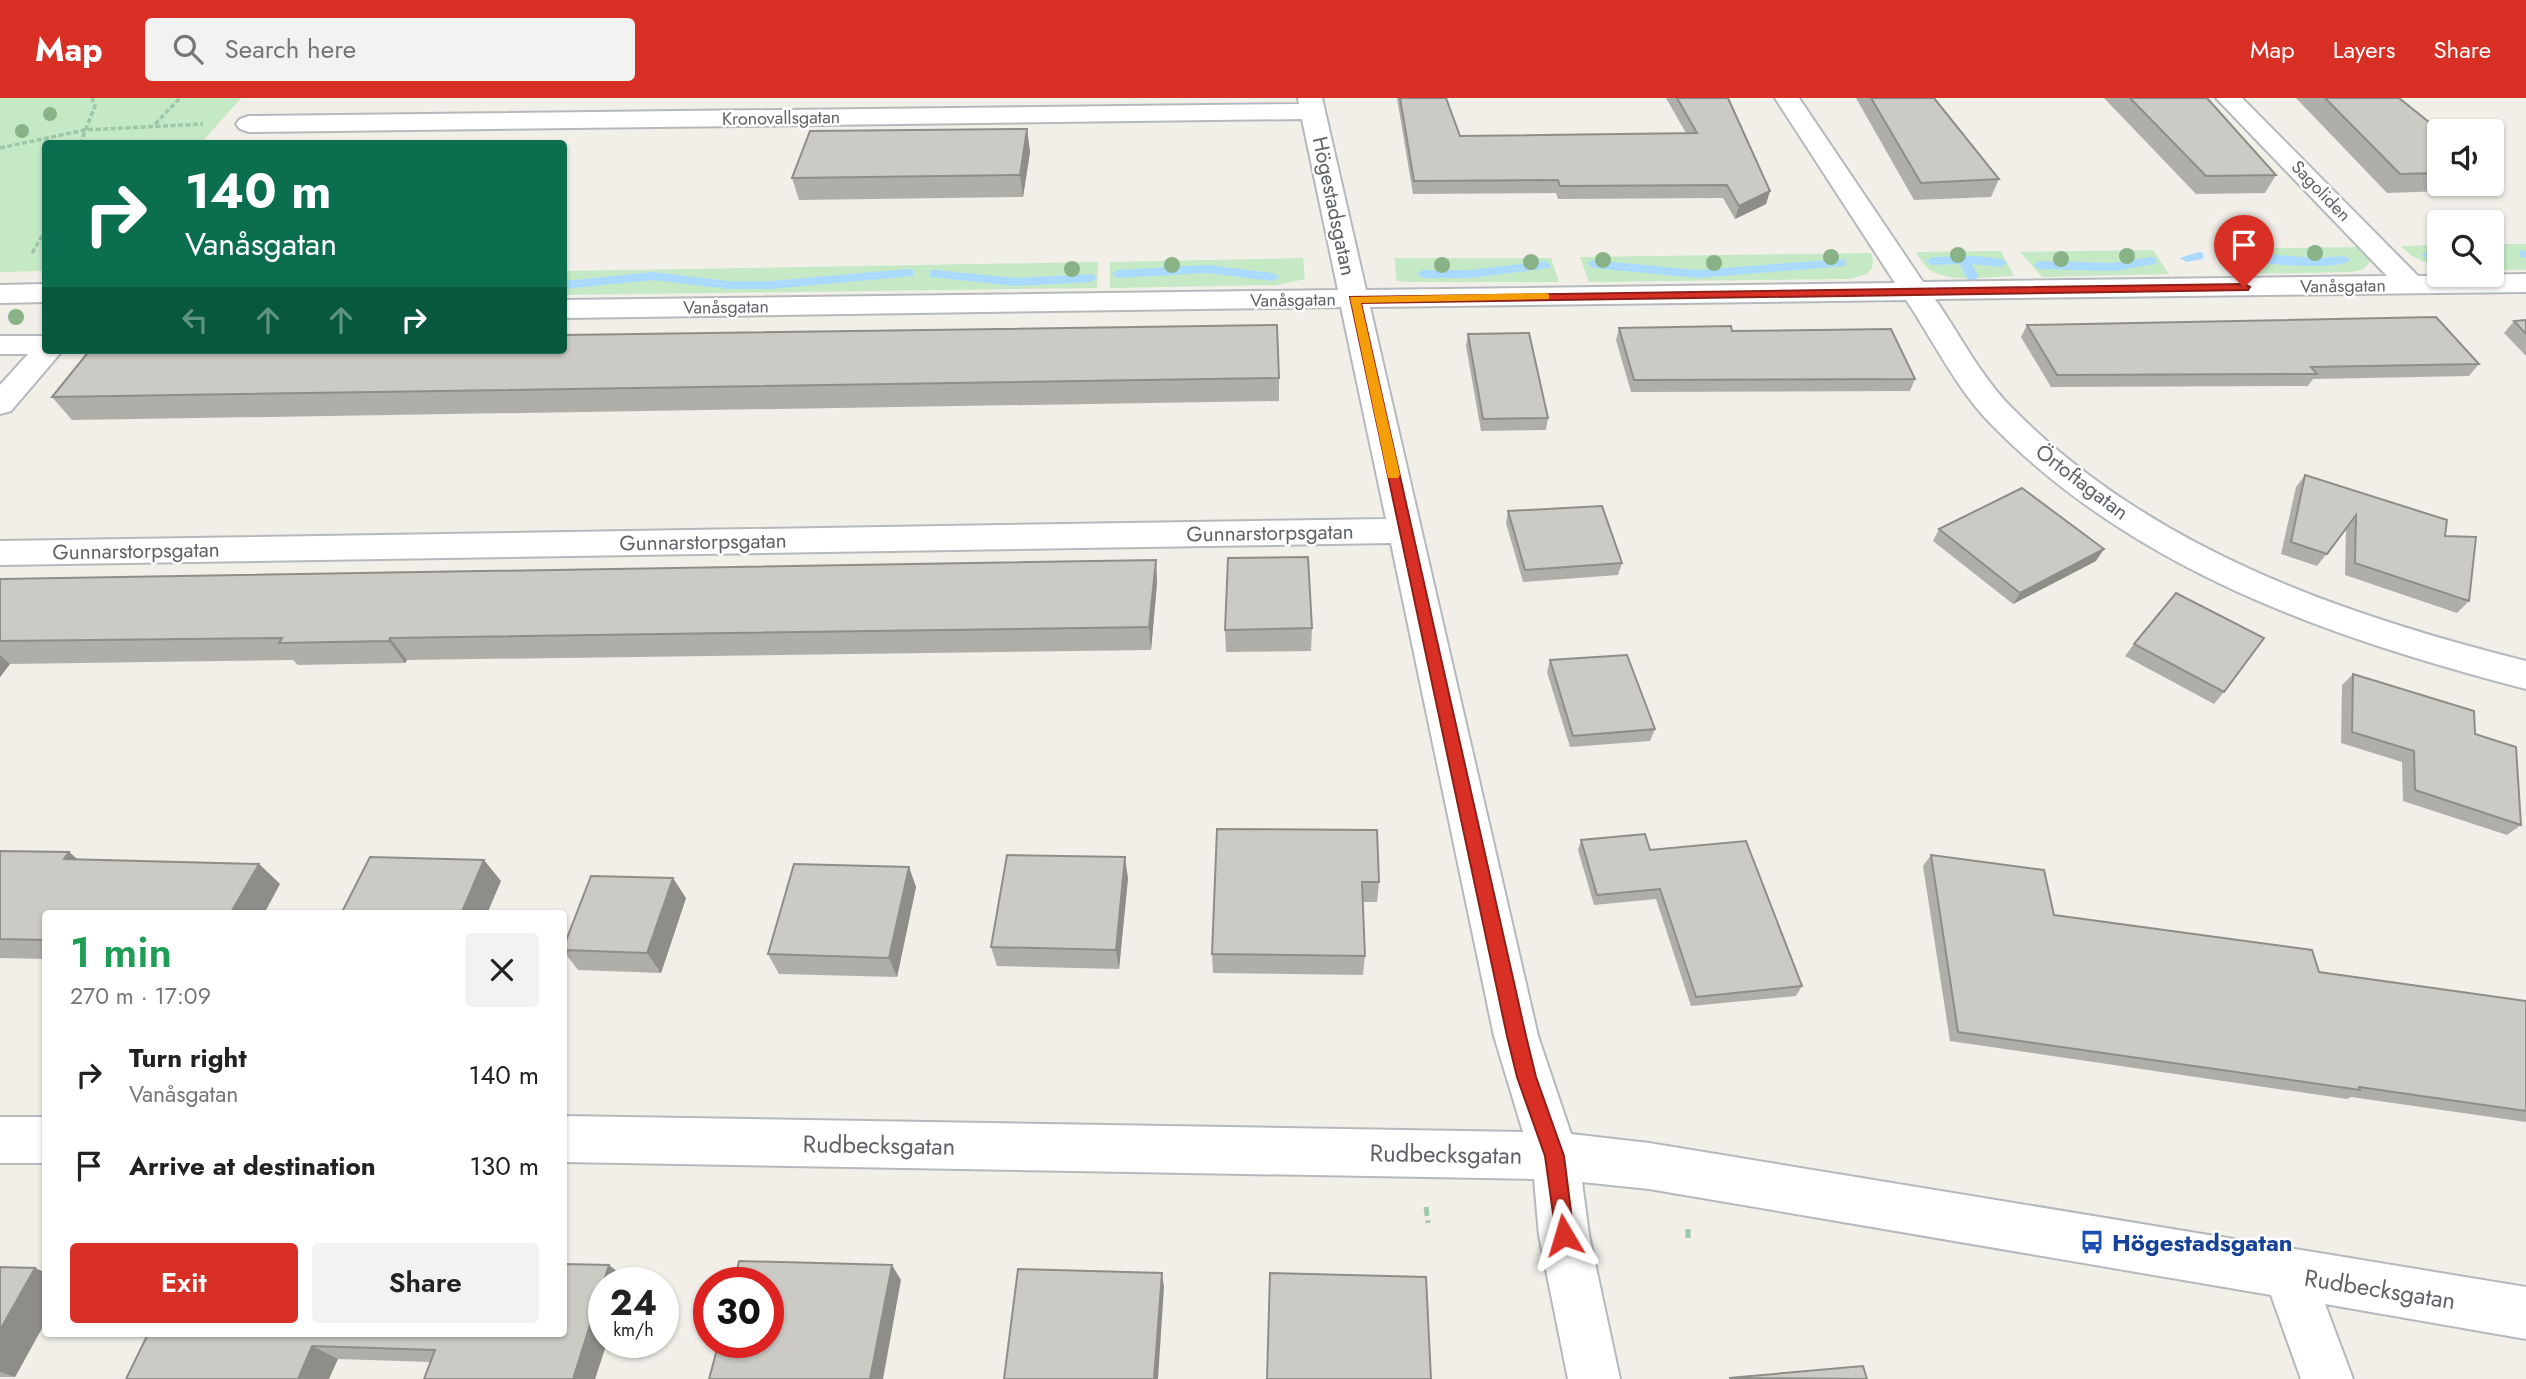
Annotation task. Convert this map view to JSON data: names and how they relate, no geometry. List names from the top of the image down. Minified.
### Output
{"streets":{"street":["Kronovallsgatan","Sagoliden","Högestadsgatan","Vanåsgatan","Örtoftagatan","Gunnarstorpsgatan","Rudbecksgatan"]},"crossings":[["Kronovallsgatan","Högestadsgatan"],["Sagoliden","Vanåsgatan"],["Högestadsgatan","Vanåsgatan"],["Högestadsgatan","Gunnarstorpsgatan"],["Högestadsgatan","Rudbecksgatan"],["Vanåsgatan","Örtoftagatan"]],"places":{"bus stop":["Högestadsgatan"]},"page":{"header":"Map","search":"Search here","nav":["Map","Layers","Share"],"turn":["140 m","Vanåsgatan"],"heading":["1 min","270 m · 17:09"],"list":[{"name":"Turn right","note":"Vanåsgatan","value":"140 m"},{"name":"Arrive at destination","value":"130 m"}],"buttons":["Exit","Share"],"speed":"24 km/h","limit":"30"}}
